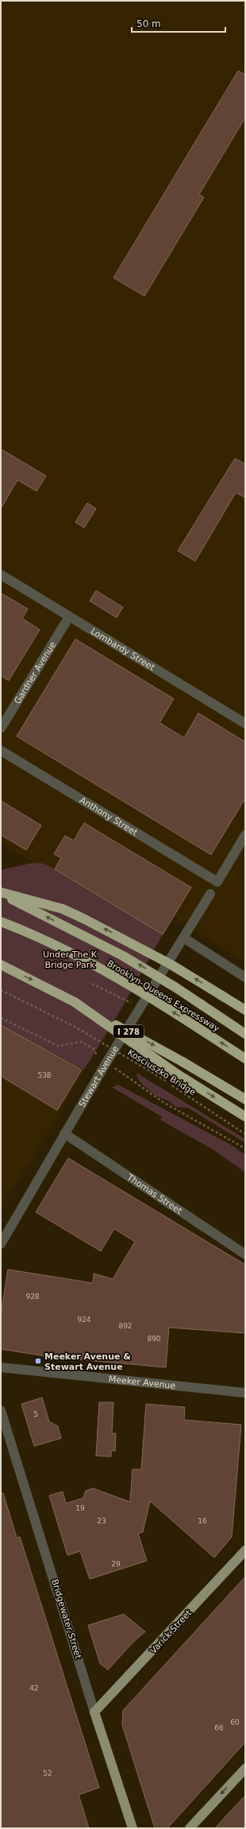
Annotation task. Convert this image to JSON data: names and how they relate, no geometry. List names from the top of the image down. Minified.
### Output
{"streets":{"highway":["Brooklyn-Queens Expressway","I 278"],"main road":["Bridgewater Street","Varick Street"],"street":["Lombardy Street","Gardner Avenue","Anthony Street","Stewart Avenue","Thomas Street","Meeker Avenue"],"path":["Kosciuszko Bridge"]},"crossings":[["Lombardy Street","Gardner Avenue"],["Stewart Avenue","Thomas Street"],["Bridgewater Street","Varick Street"]],"parks":["Under The K Bridge Park"],"places":{"transit":["Meeker Avenue & Stewart Avenue"]},"house_numbers":["538","928","924","892","890","5","19","23","16","29","42","60","66","52"],"scale_bar":"50 m"}
